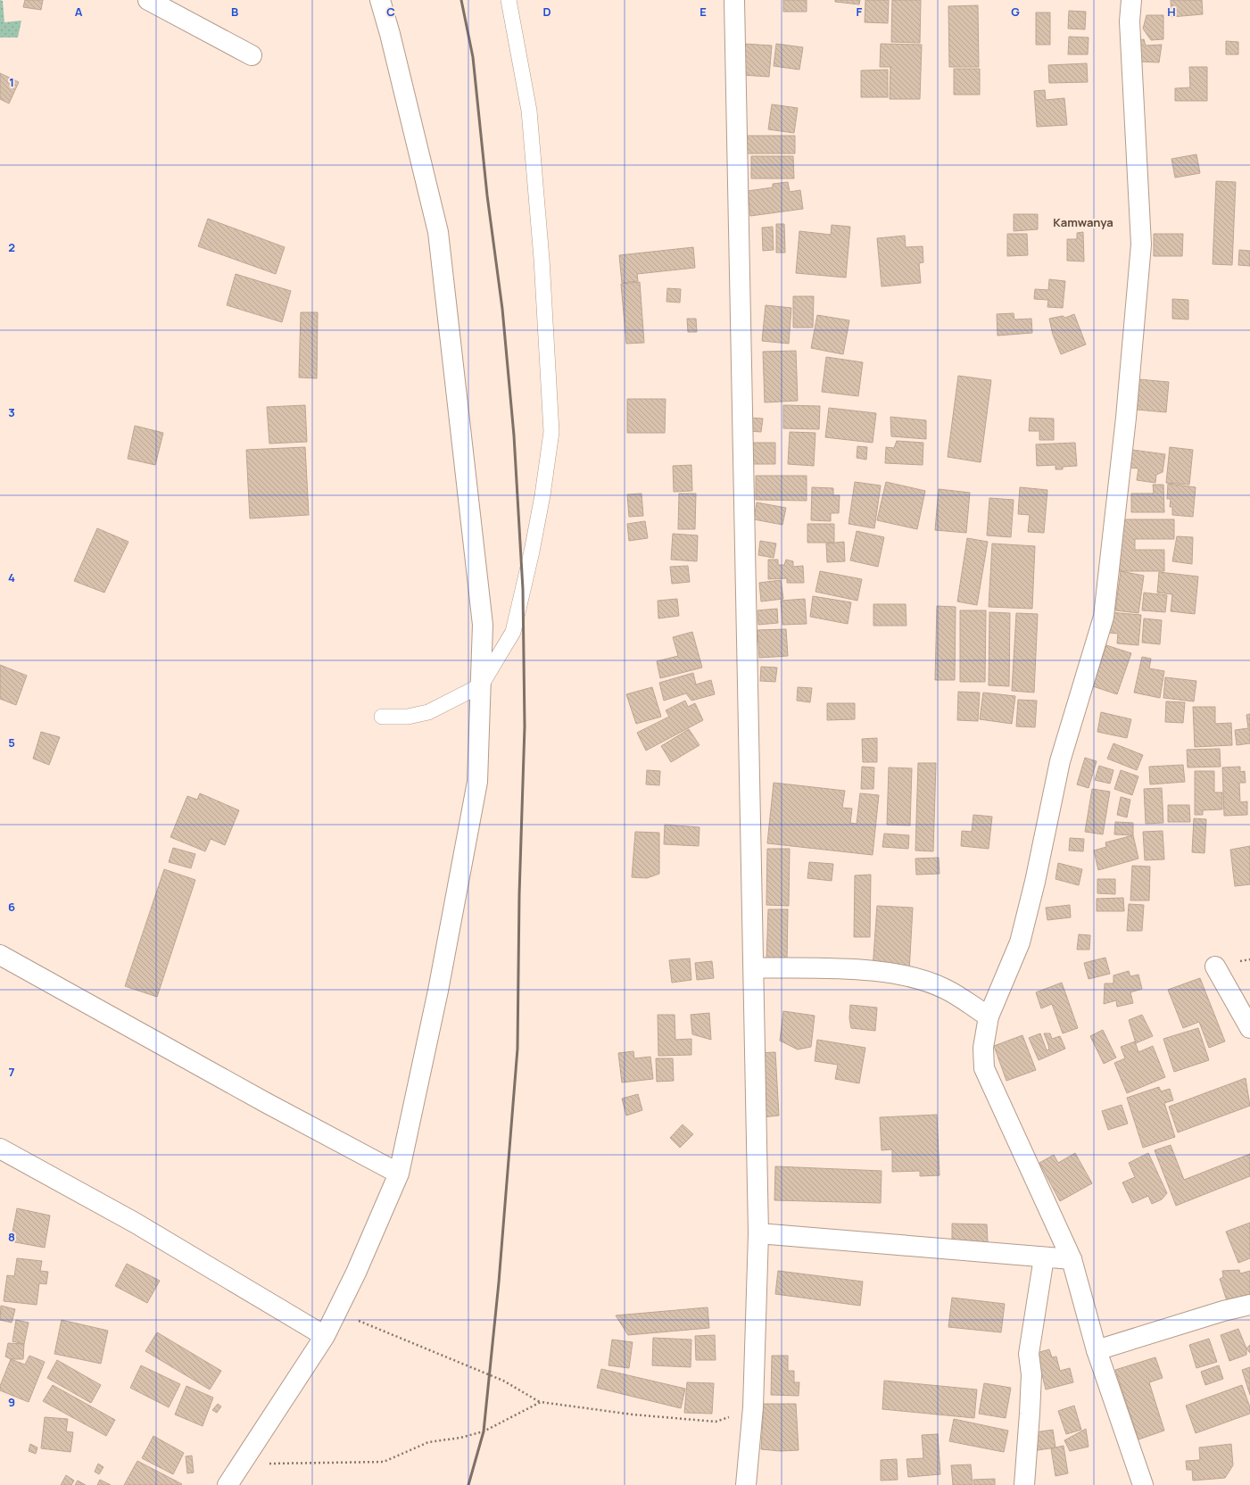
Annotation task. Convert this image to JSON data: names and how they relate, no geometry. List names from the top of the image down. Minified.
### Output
{"districts":["Kamwanya"],"grid":{"columns":["A","B","C","D","E","F","G","H"],"rows":["1","2","3","4","5","6","7","8","9"]}}
